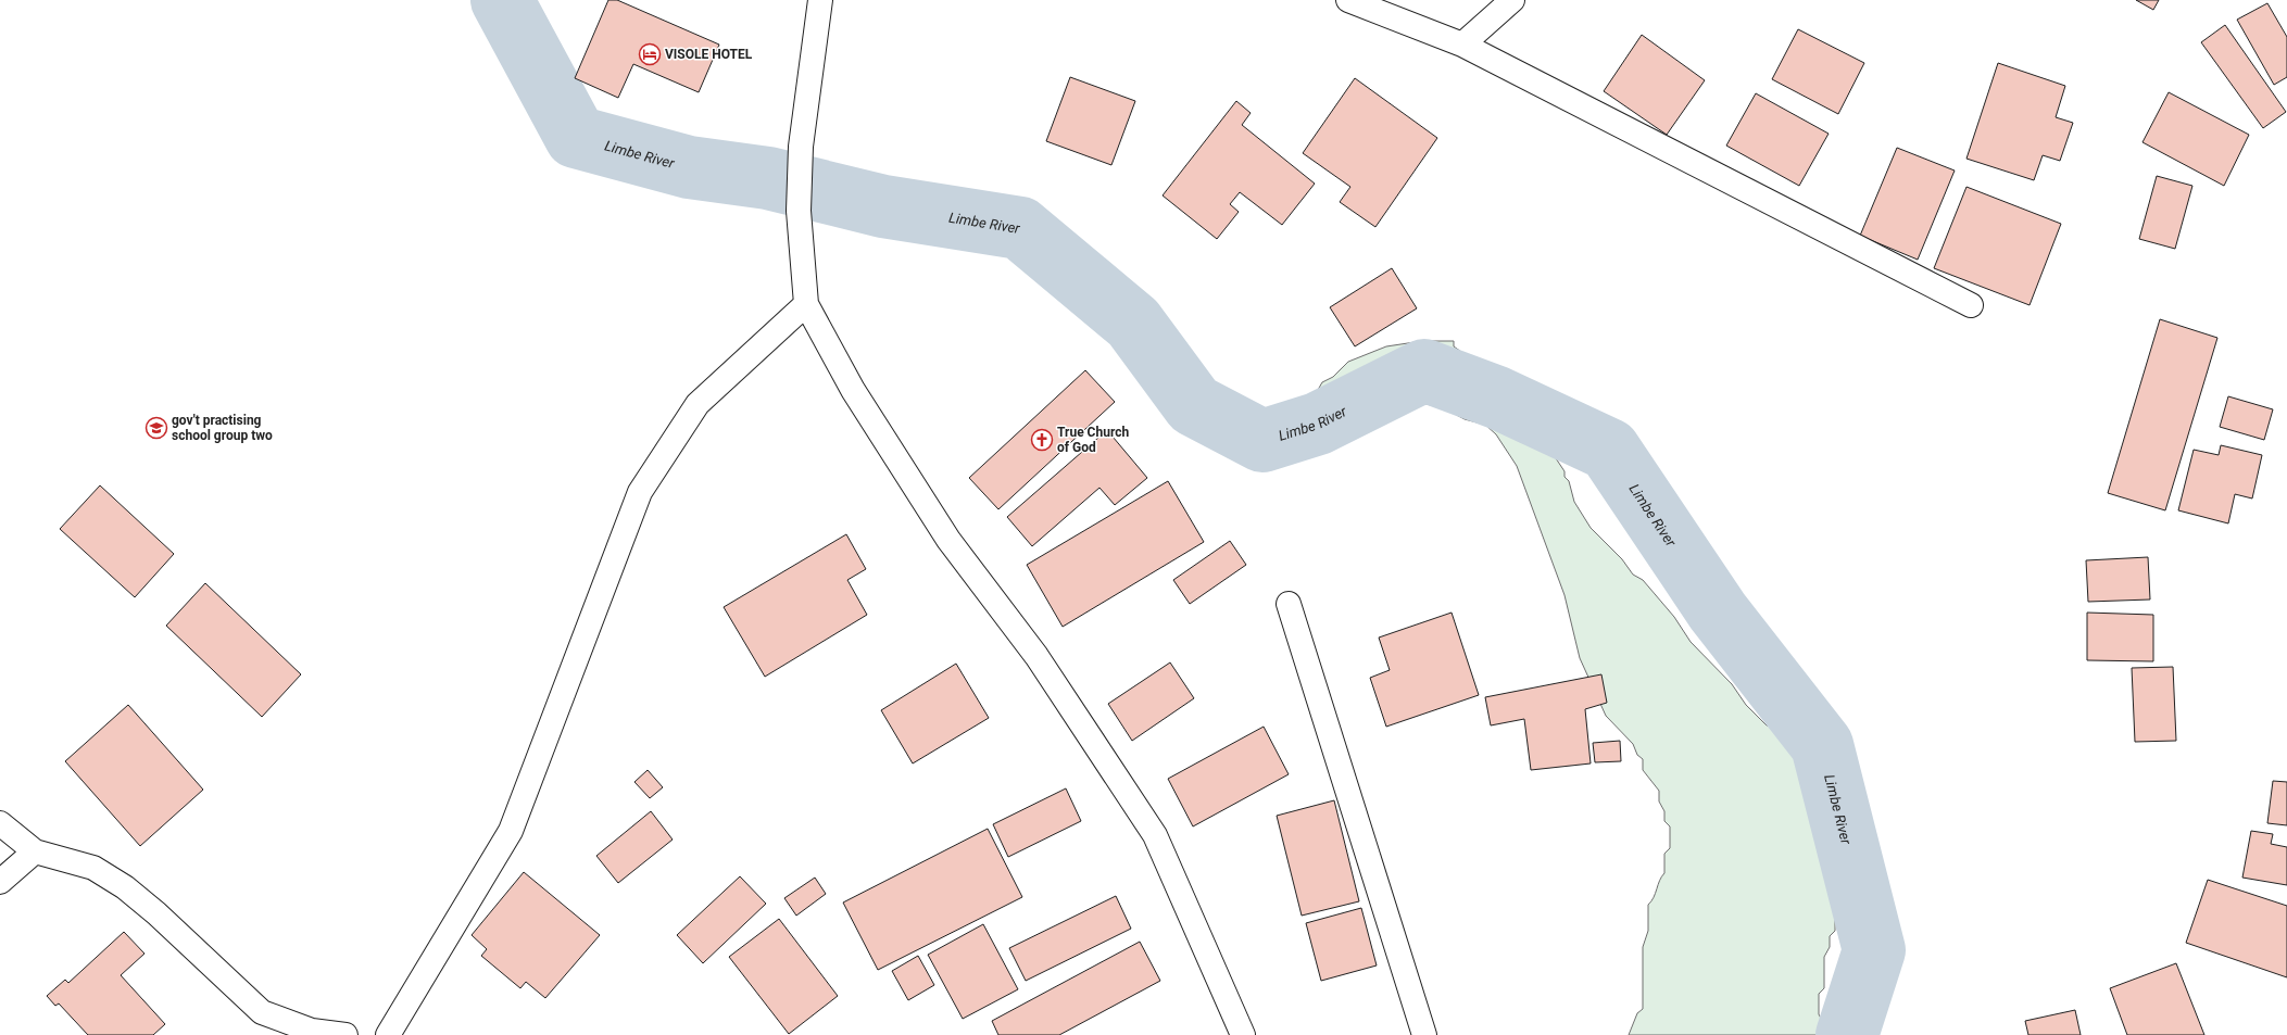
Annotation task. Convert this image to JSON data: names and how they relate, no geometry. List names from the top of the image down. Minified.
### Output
{"water":["Limbe River"],"places":{"hotel":["VISOLE HOTEL"],"school or university":["gov't practising school group two"],"church":["True Church of God"]}}
